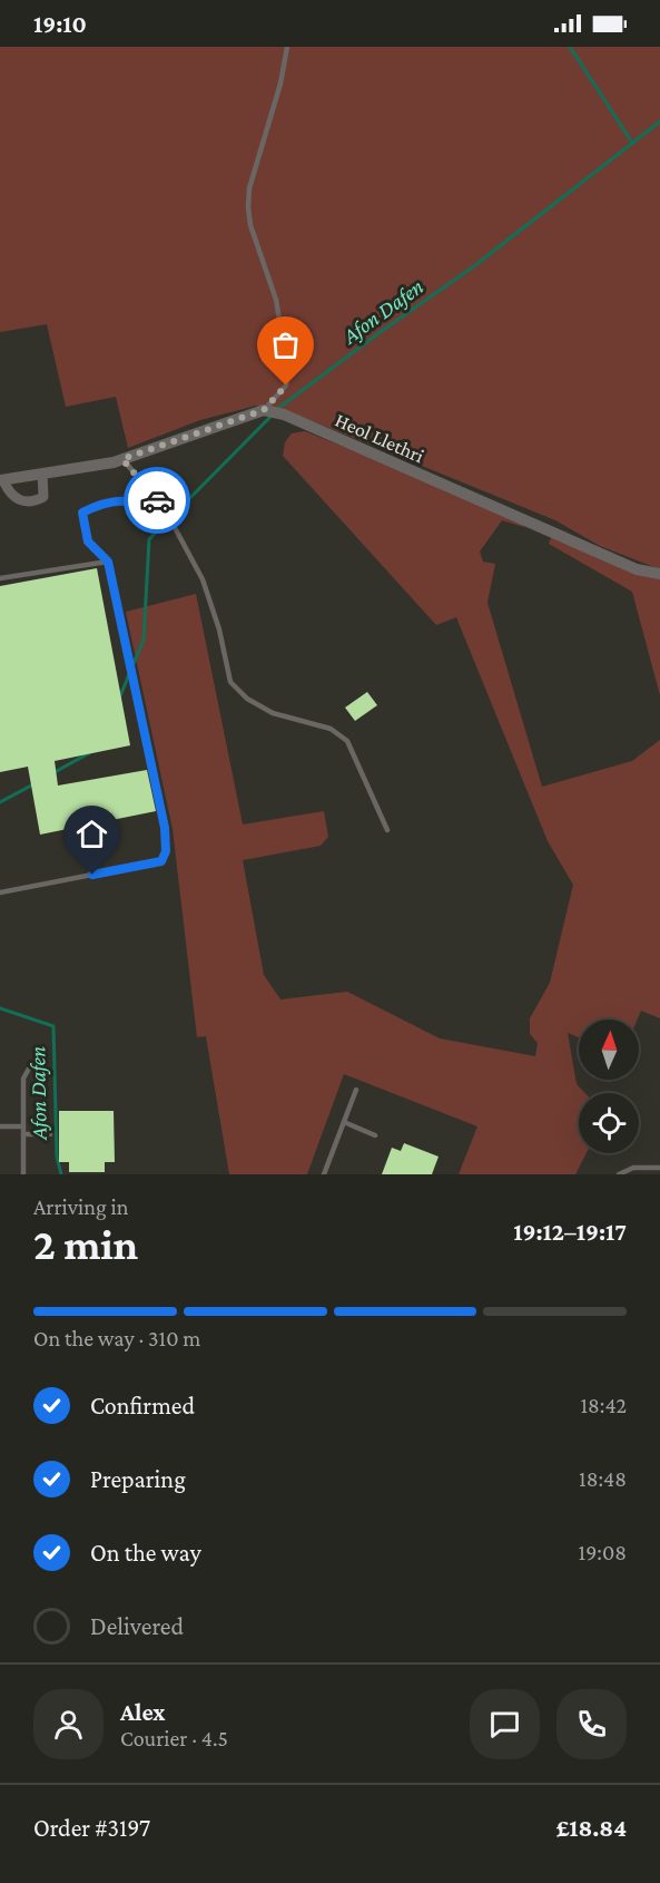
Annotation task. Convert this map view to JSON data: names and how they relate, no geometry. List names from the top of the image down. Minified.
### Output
{"streets":{"street":["Heol Llethri"]},"water":["Afon Dafen"],"north":"top","page":{"status":"19:10","heading":["2 min","Arriving in","19:12–19:17"],"panel":["Alex","Courier · 4.5","Order #3197","£18.84"],"bar":"On the way · 310 m","list":[["Confirmed","18:42"],["Preparing","18:48"],["On the way","19:08"],"Delivered"]}}
